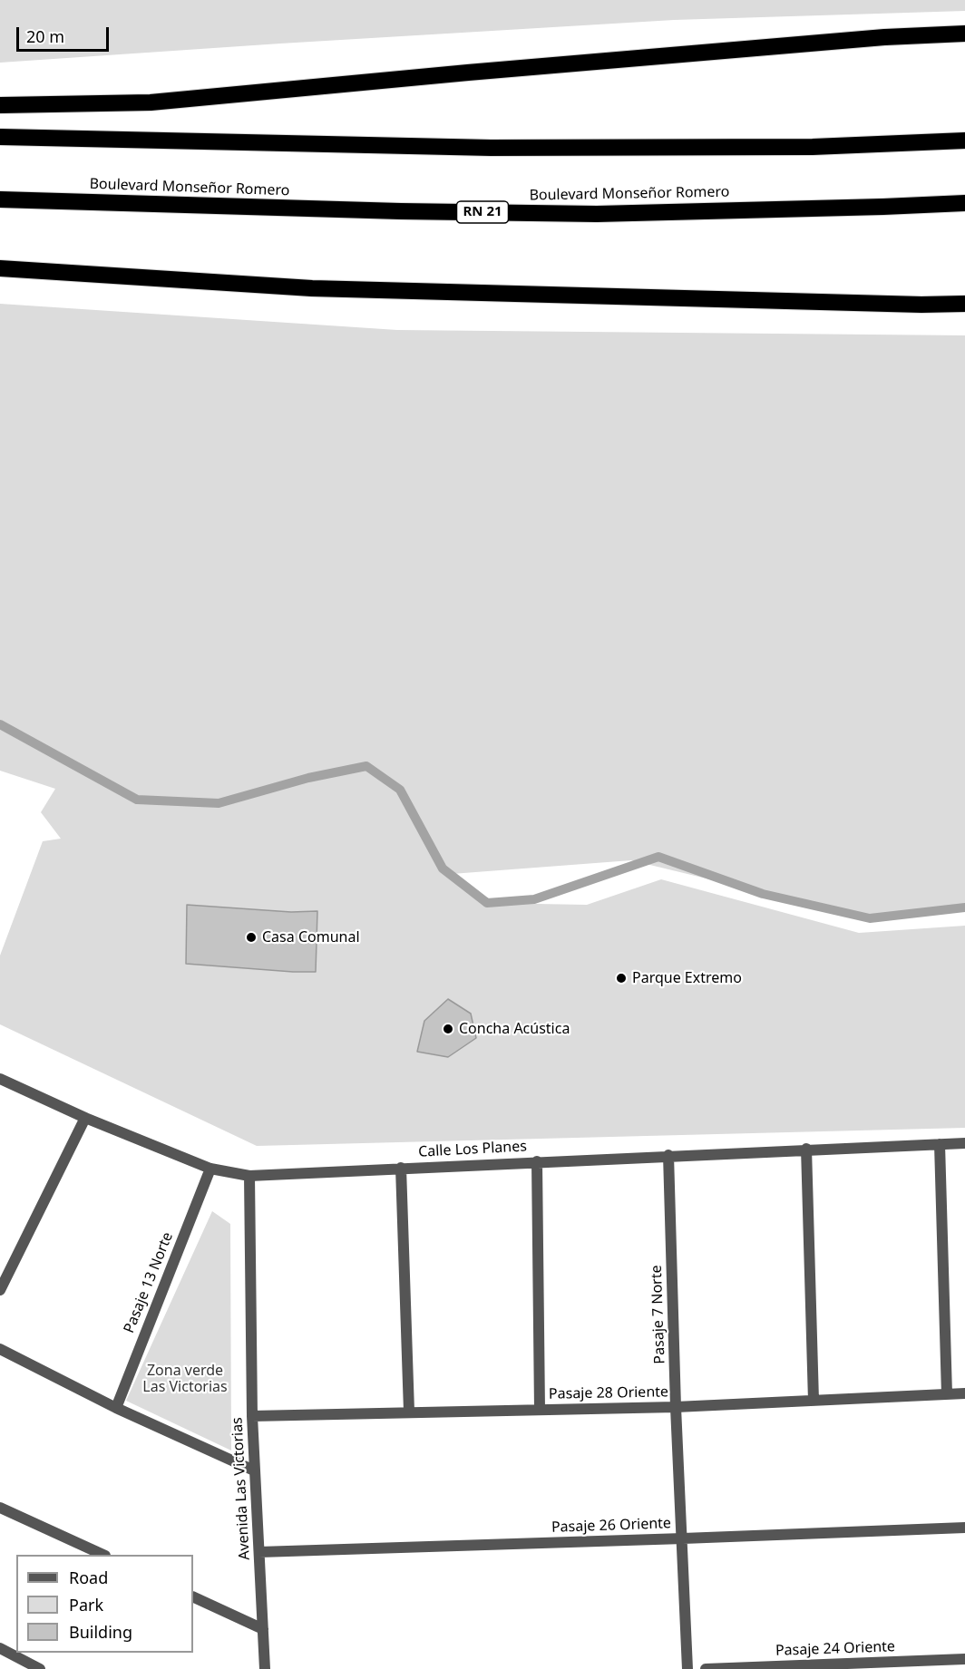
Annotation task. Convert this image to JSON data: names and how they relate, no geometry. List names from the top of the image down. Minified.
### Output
{"streets":{"highway":["Boulevard Monseñor Romero","RN 21"],"street":["Calle Los Planes","Pasaje 13 Norte","Pasaje 7 Norte","Pasaje 28 Oriente","Avenida Las Victorias","Pasaje 26 Oriente","Pasaje 24 Oriente"]},"crossings":[["Calle Los Planes","Pasaje 13 Norte"],["Calle Los Planes","Pasaje 7 Norte"],["Calle Los Planes","Avenida Las Victorias"],["Pasaje 7 Norte","Pasaje 28 Oriente"],["Pasaje 7 Norte","Pasaje 26 Oriente"],["Pasaje 28 Oriente","Avenida Las Victorias"],["Avenida Las Victorias","Pasaje 26 Oriente"]],"parks":["Zona verde Las Victorias"],"places":["Casa Comunal","Parque Extremo","Concha Acústica"],"legend":["Road","Park","Building"],"scale_bar":"20 m"}
